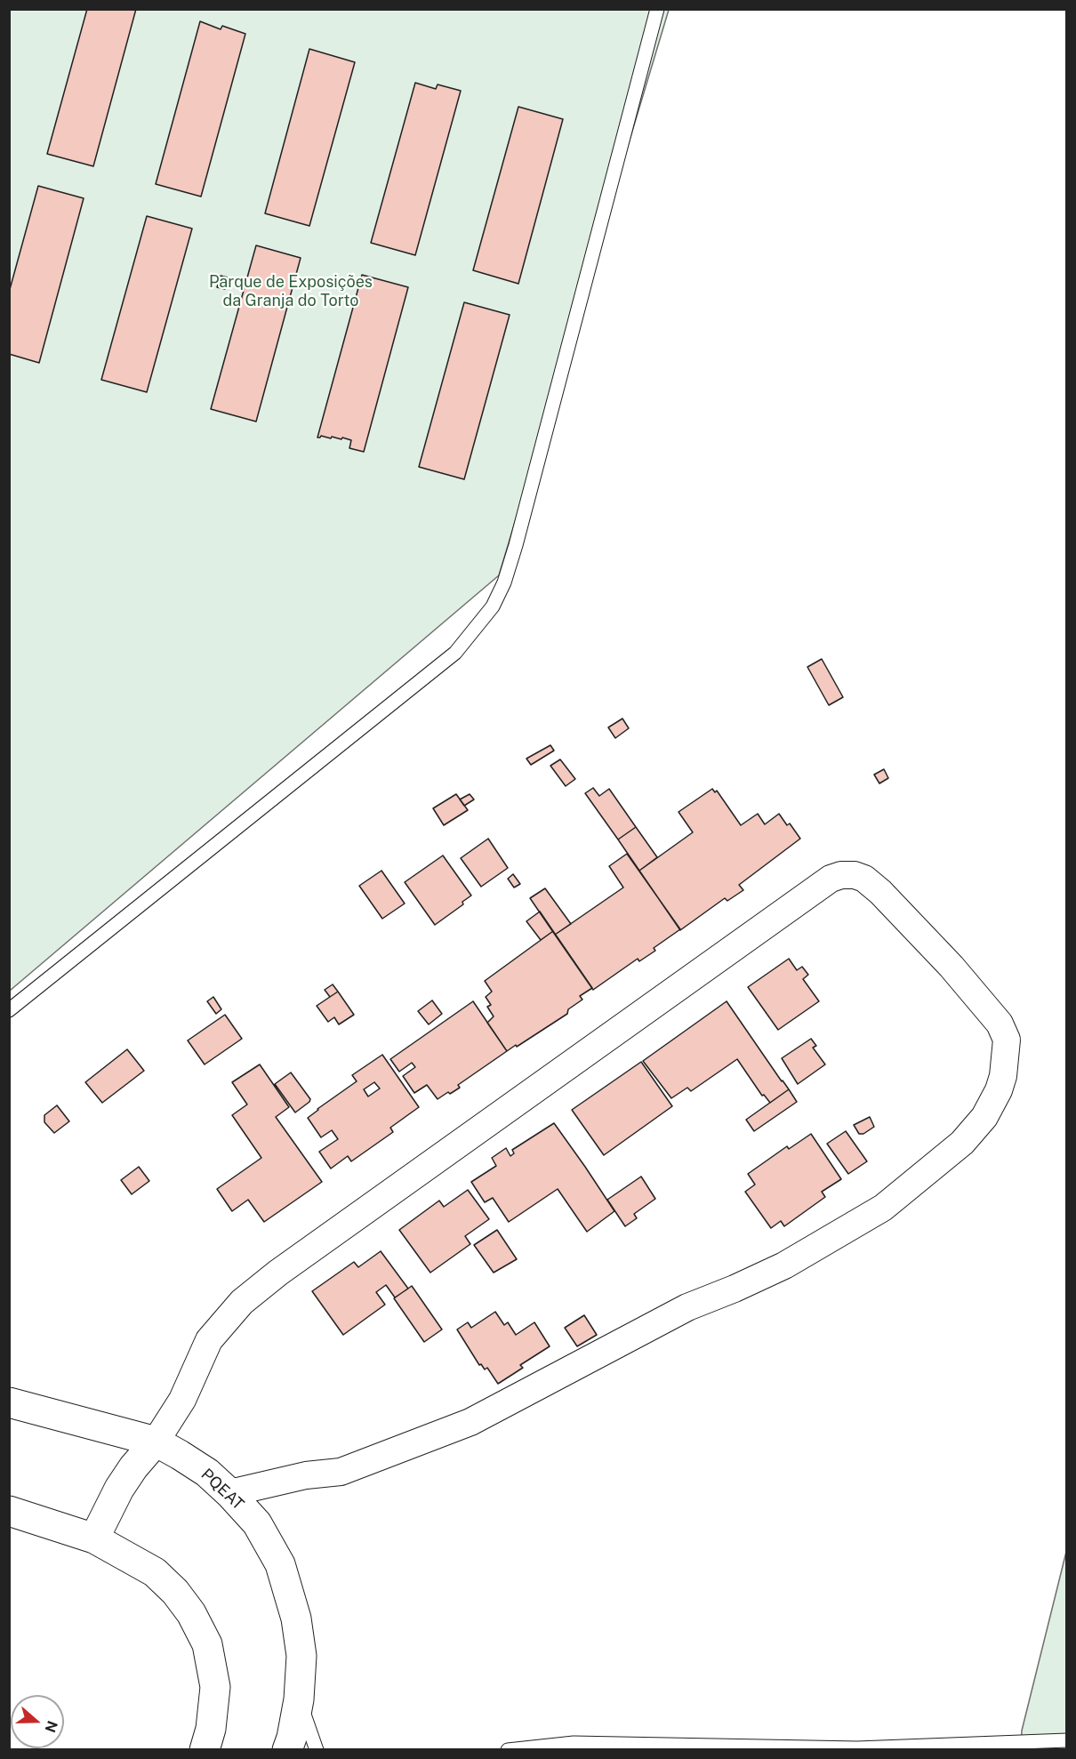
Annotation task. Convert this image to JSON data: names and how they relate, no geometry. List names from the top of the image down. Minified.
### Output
{"streets":{"street":["PQEAT"]},"parks":["Parque de Exposições da Granja do Torto"],"north":"right"}
